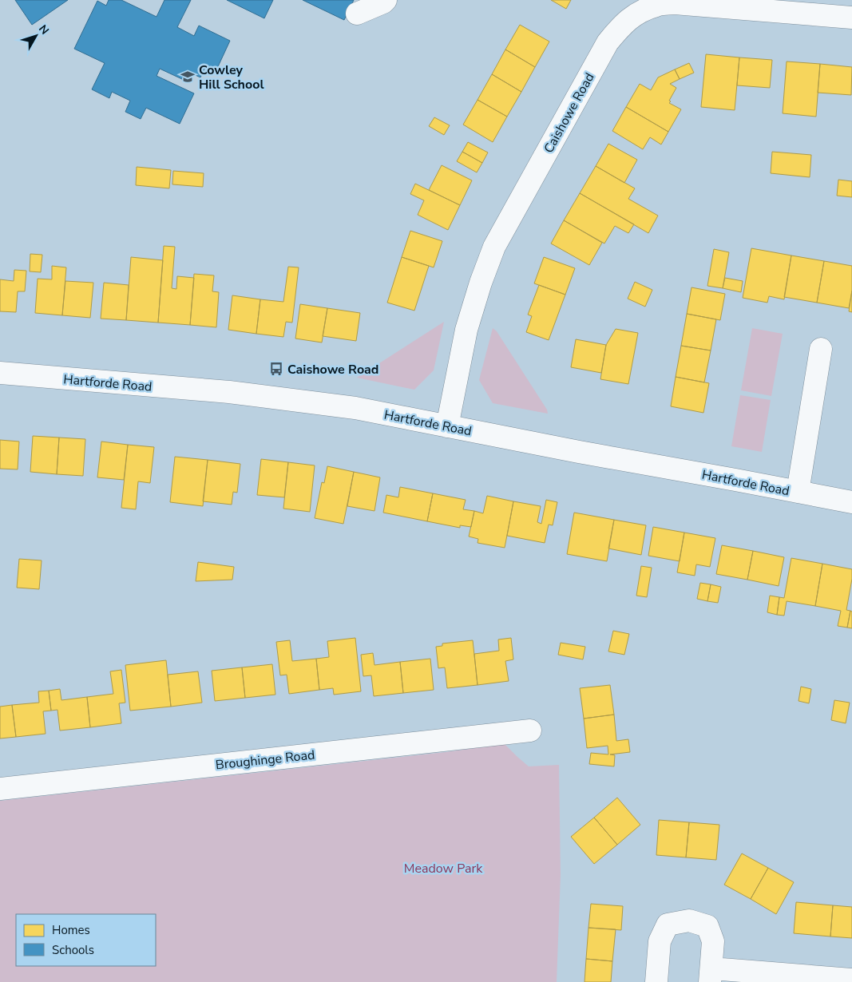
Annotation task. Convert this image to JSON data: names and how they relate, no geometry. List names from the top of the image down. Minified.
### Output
{"streets":{"street":["Caishowe Road","Hartforde Road","Broughinge Road"]},"crossings":[["Caishowe Road","Hartforde Road"]],"parks":["Meadow Park"],"places":{"school or university":["Cowley Hill School"],"bus stop":["Caishowe Road"]},"legend":["Homes","Schools"],"north":"top right"}
